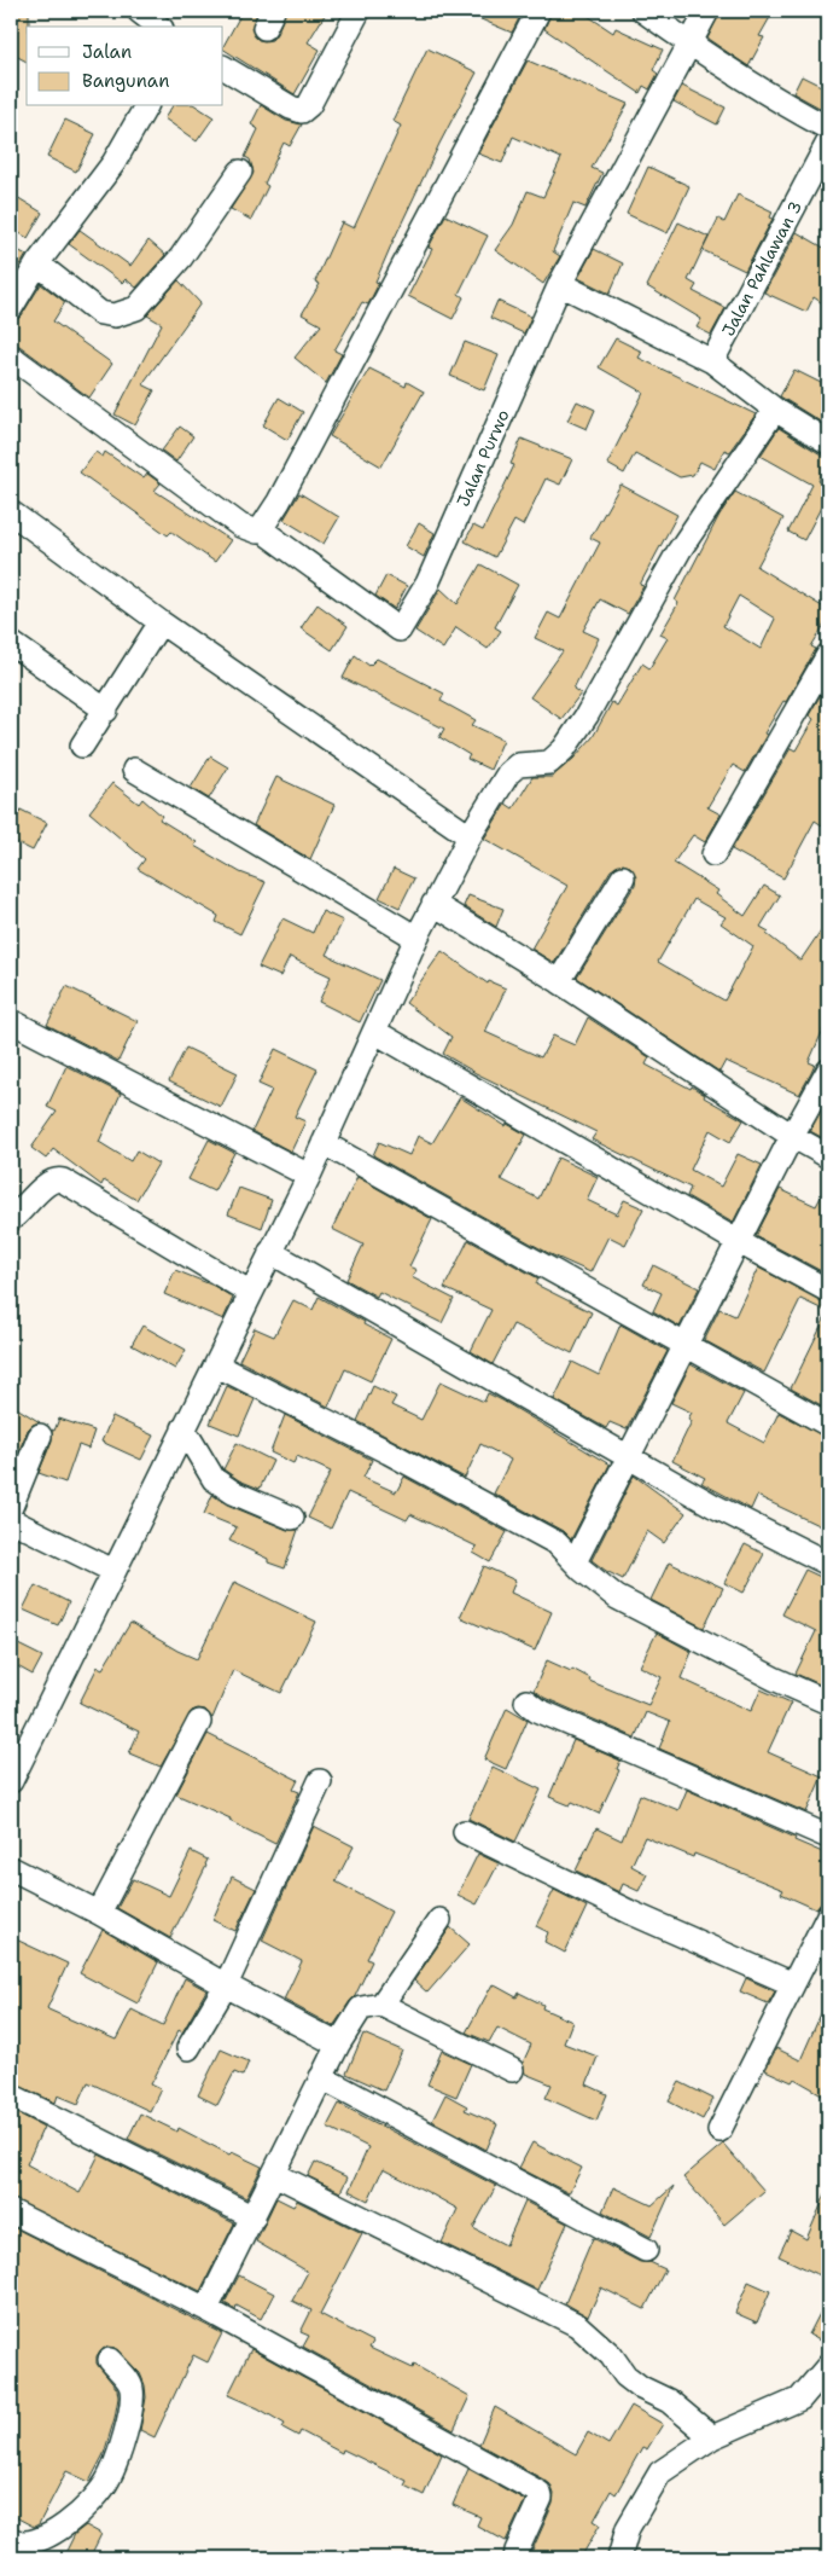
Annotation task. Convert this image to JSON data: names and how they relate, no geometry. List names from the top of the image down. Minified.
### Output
{"streets":{"street":["Jalan Pahlawan 3","Jalan Purwo"]},"legend":["Jalan","Bangunan"]}
